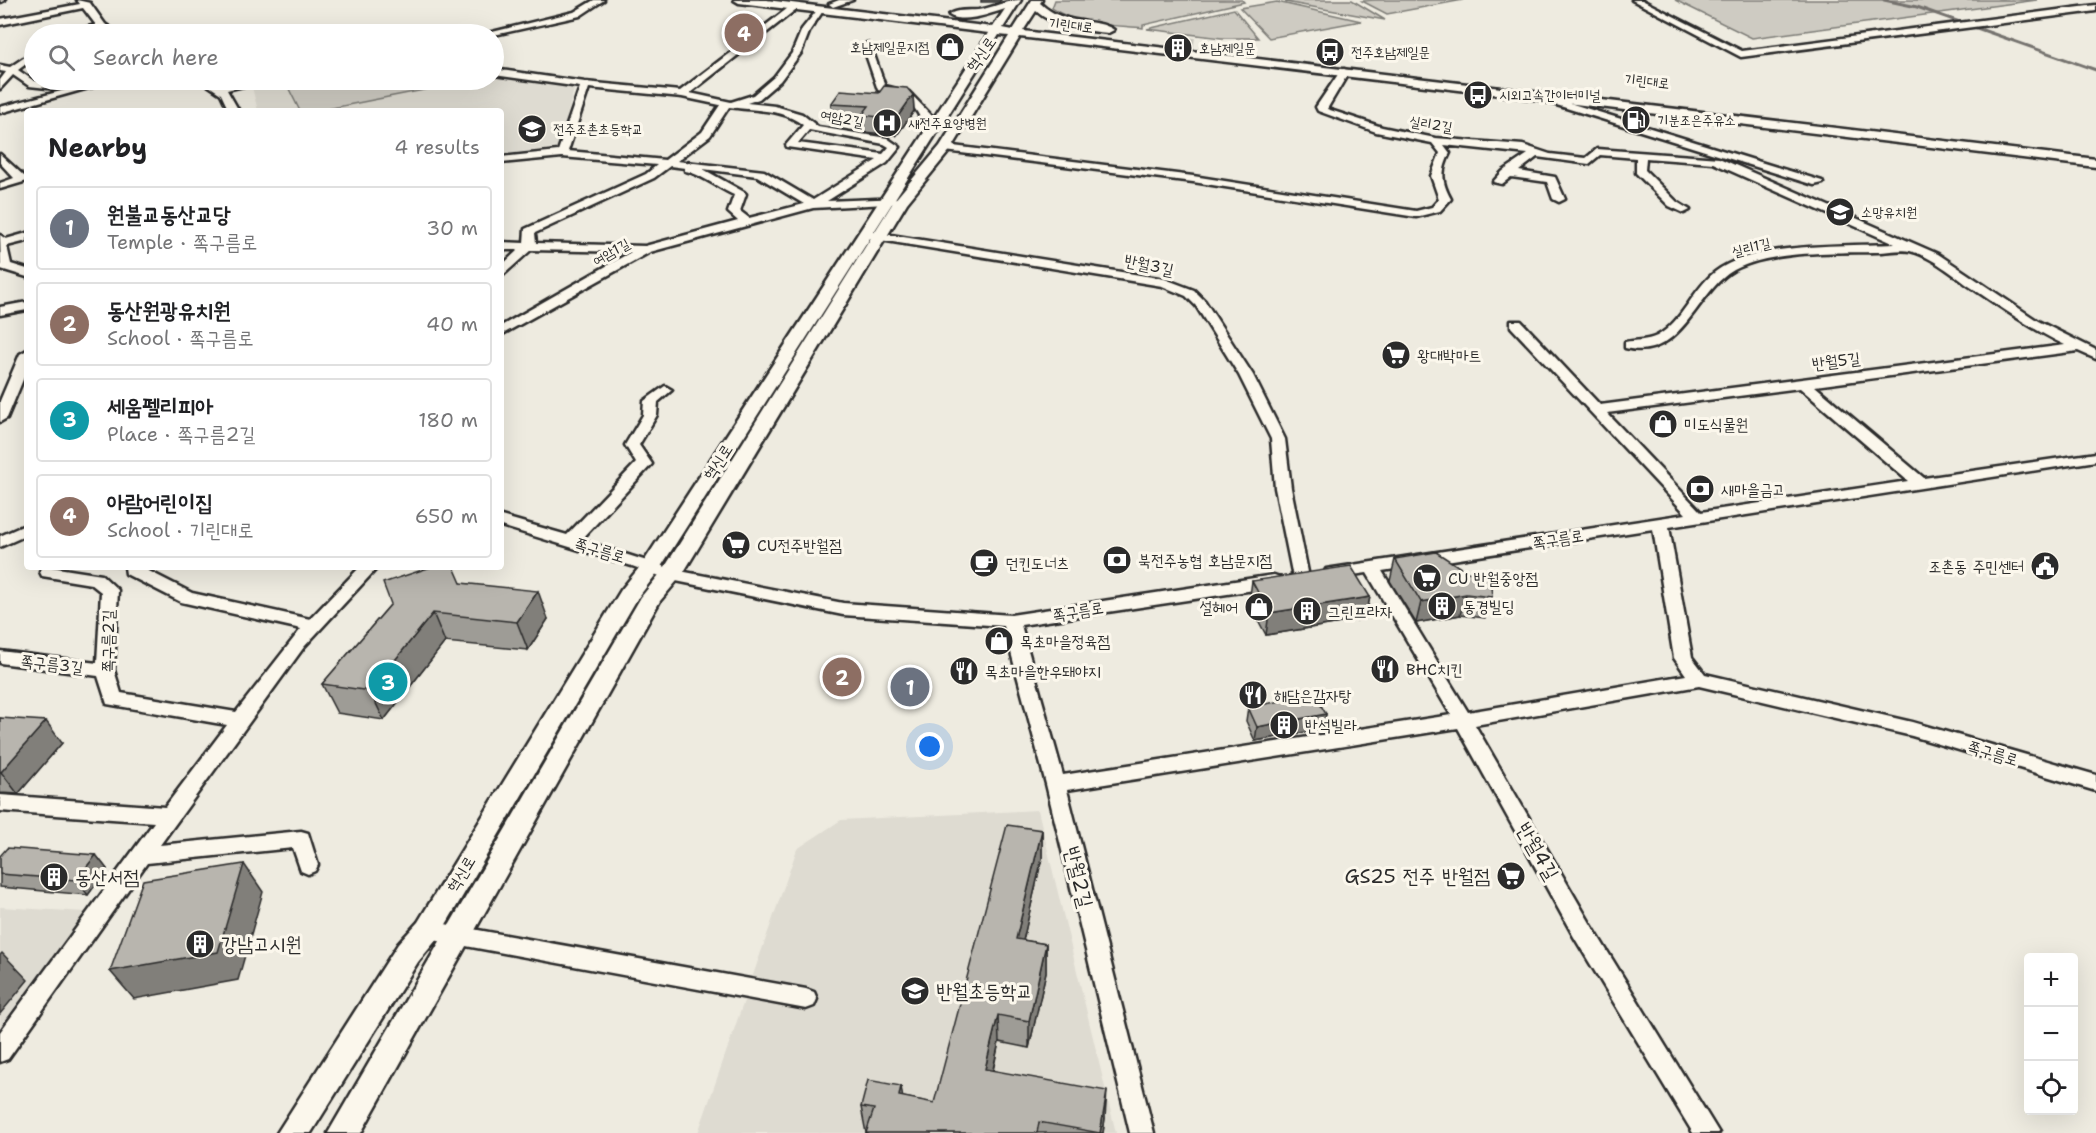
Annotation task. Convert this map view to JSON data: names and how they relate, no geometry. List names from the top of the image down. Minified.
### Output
{"streets":{"street":["기린대로","혁신로","여암2길","실리2길","실리1길","여암1길","반월3길","반월5길","쪽구름로","쪽구름2길","쪽구름3길","반월4길","반월2길"]},"crossings":[["기린대로","혁신로"],["기린대로","실리2길"],["기린대로","실리1길"],["혁신로","여암1길"],["혁신로","반월3길"],["혁신로","쪽구름로"],["여암2길","여암1길"],["실리2길","실리1길"],["실리1길","반월5길"],["반월3길","쪽구름로"],["쪽구름로","반월4길"],["쪽구름로","반월2길"],["쪽구름2길","쪽구름3길"]],"places":{"shop":["호남제일문지점","미도식물원","설헤어","목초마을정육점"],"building":["호남제일문","동경빌딩","그린프라자","반석빌라","동산서점","강남고시원"],"bus stop":["전주호남제일문","시외고속간이터미널"],"fuel station":["기분조은주유소"],"hospital":["새전주요양병원"],"school or university":["전주조촌초등학교","소망유치원","반월초등학교"],"supermarket":["왕대박마트","CU전주반월점","CU 반월중앙점","GS25 전주 반월점"],"bank":["새마을금고","북전주농협 호남문지점"],"cafe":["던킨도너츠"],"public building":["조촌동 주민센터"],"restaurant":["BHC치킨","목초마을한우돼야지","해담은감자탕"]},"page":{"pins":["4","2","3","1"],"search":"Search here","heading":["Nearby","4 results"],"list":[{"mark":"1","name":"원불교동산교당","note":"Temple · 쪽구름로","value":"30 m"},{"mark":"2","name":"동산원광유치원","note":"School · 쪽구름로","value":"40 m"},{"mark":"3","name":"세움펠리피아","note":"Place · 쪽구름2길","value":"180 m"},{"mark":"4","name":"아람어린이집","note":"School · 기린대로","value":"650 m"}],"map_buttons":["+","−"]}}
